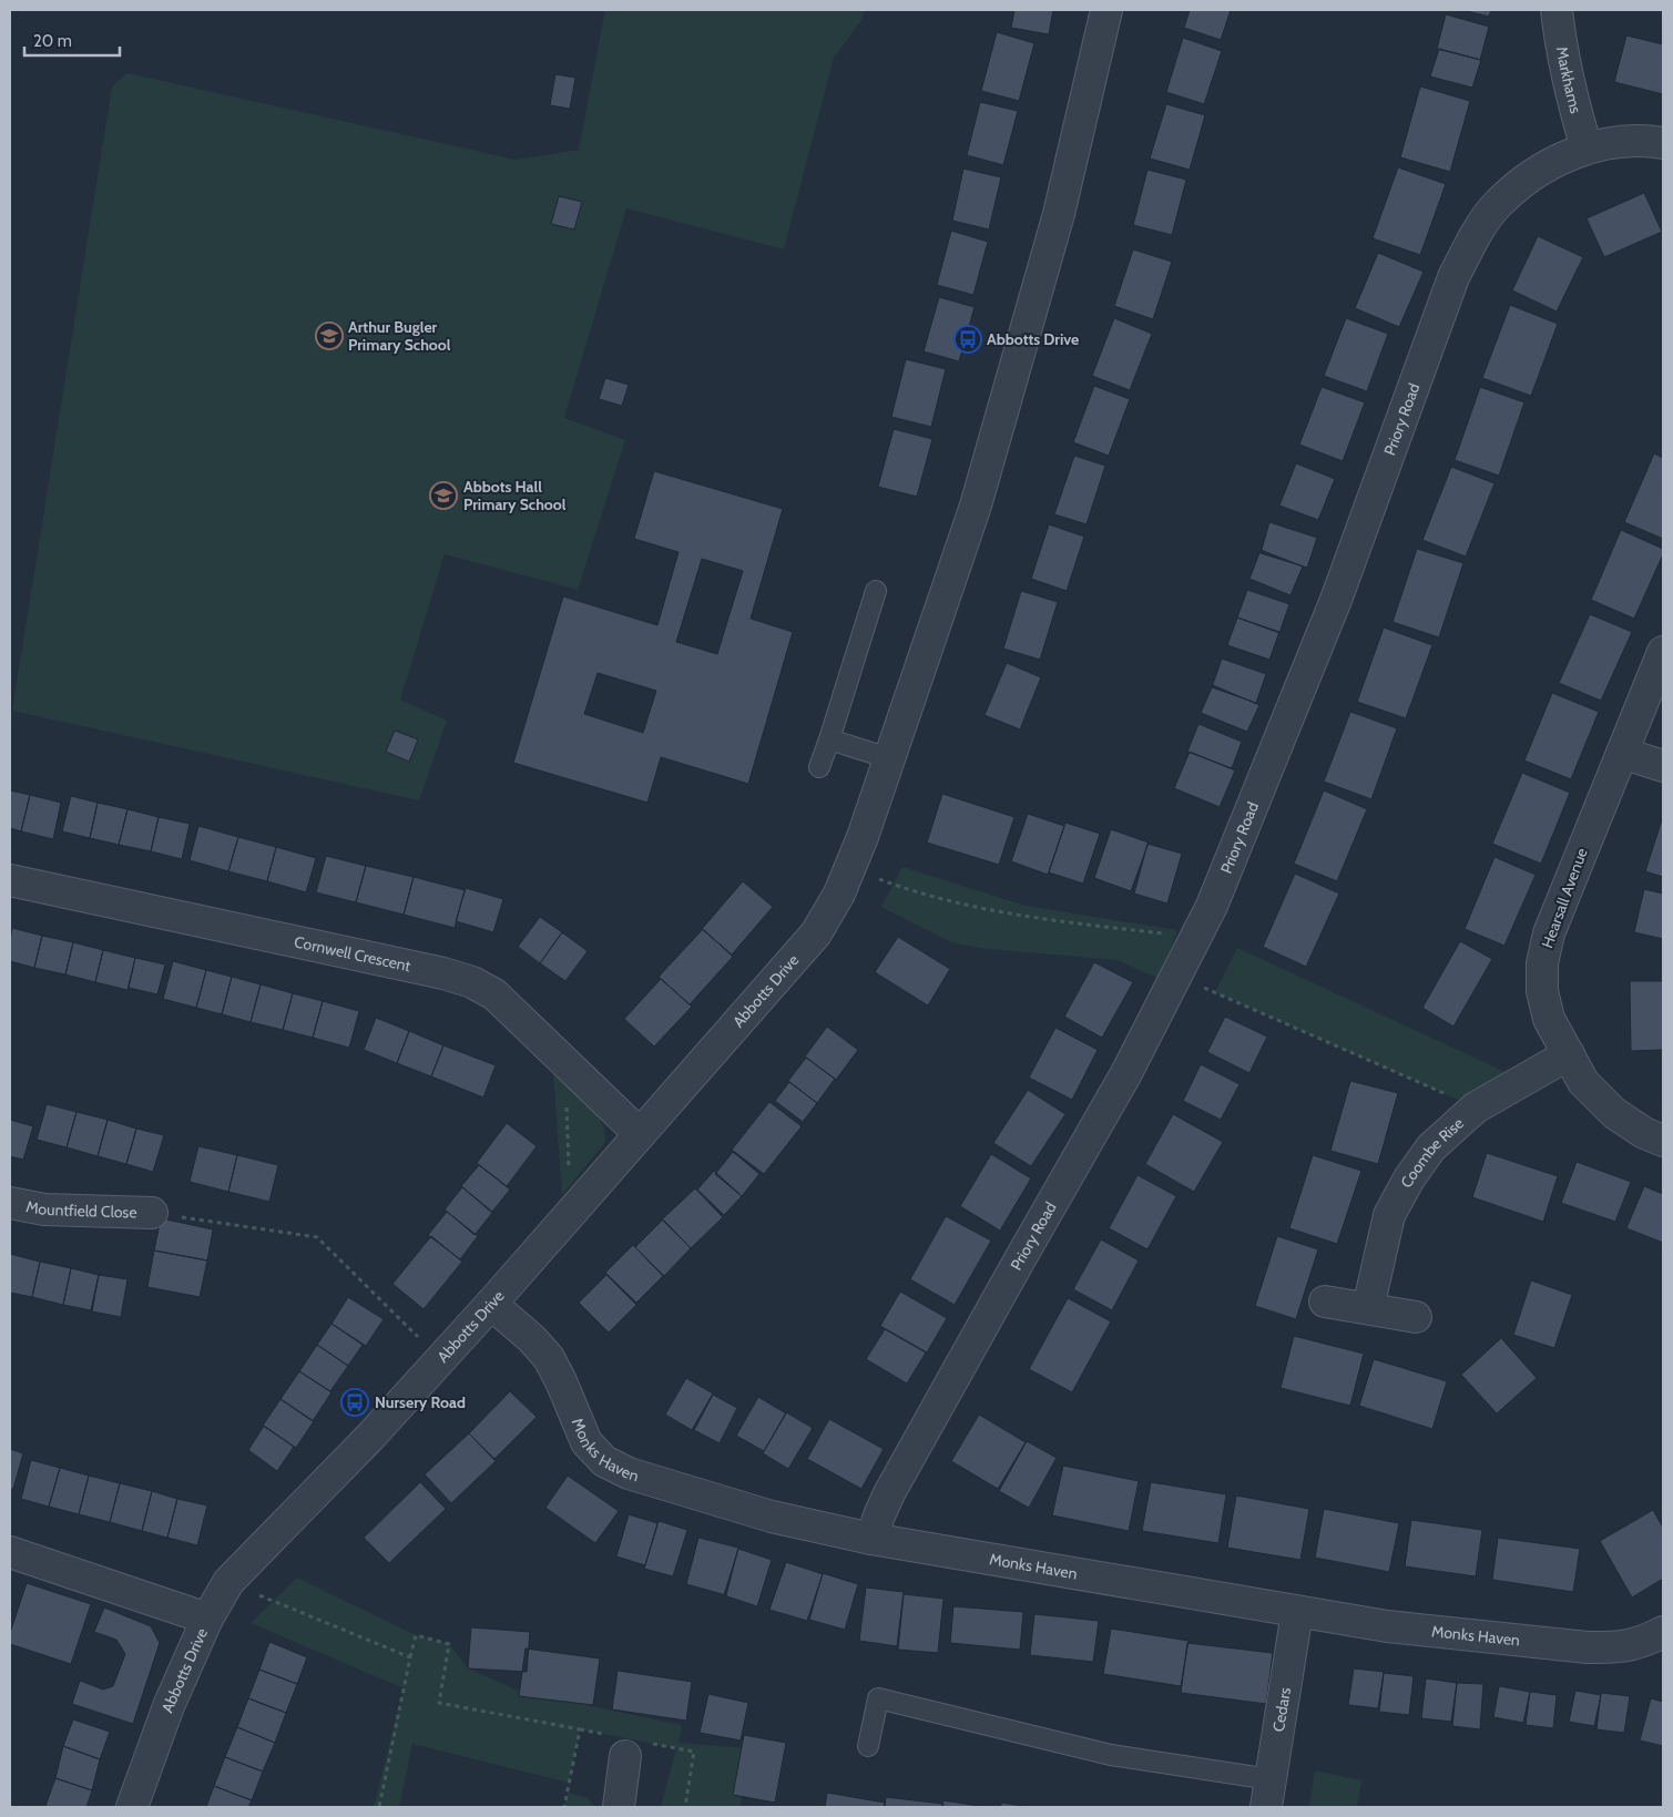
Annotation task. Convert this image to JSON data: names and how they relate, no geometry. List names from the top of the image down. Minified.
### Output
{"streets":{"street":["Markhams","Priory Road","Hearsall Avenue","Cornwell Crescent","Abbotts Drive","Coombe Rise","Mountfield Close","Monks Haven","Cedars"]},"crossings":[["Markhams","Priory Road"],["Priory Road","Monks Haven"],["Hearsall Avenue","Coombe Rise"],["Cornwell Crescent","Abbotts Drive"],["Abbotts Drive","Monks Haven"],["Monks Haven","Cedars"]],"places":{"school or university":["Arthur Bugler Primary School","Abbots Hall Primary School"],"bus stop":["Abbotts Drive","Nursery Road"]},"scale_bar":"20 m"}
